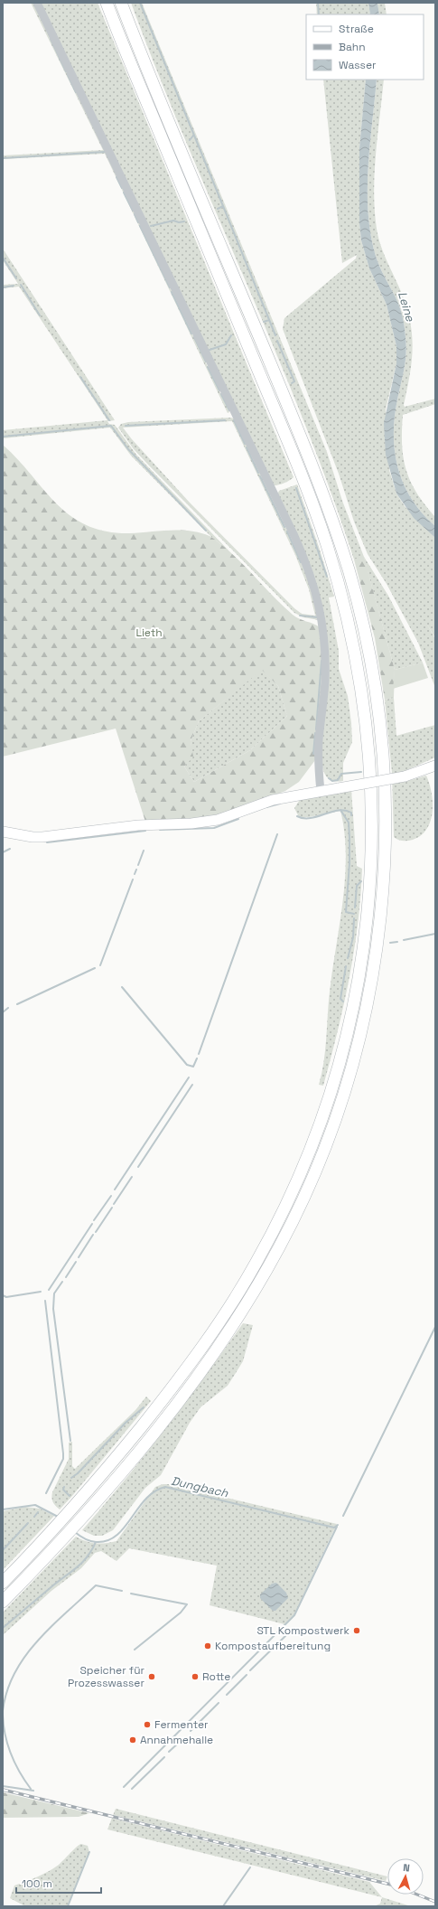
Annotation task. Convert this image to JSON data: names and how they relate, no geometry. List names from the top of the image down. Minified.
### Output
{"water":["Leine","Dungbach"],"parks":["Lieth"],"places":["STL Kompostwerk","Kompostaufbereitung","Speicher für Prozesswasser","Rotte","Fermenter","Annahmehalle"],"legend":["Straße","Bahn","Wasser"],"scale_bar":"100 m","north":"top"}
